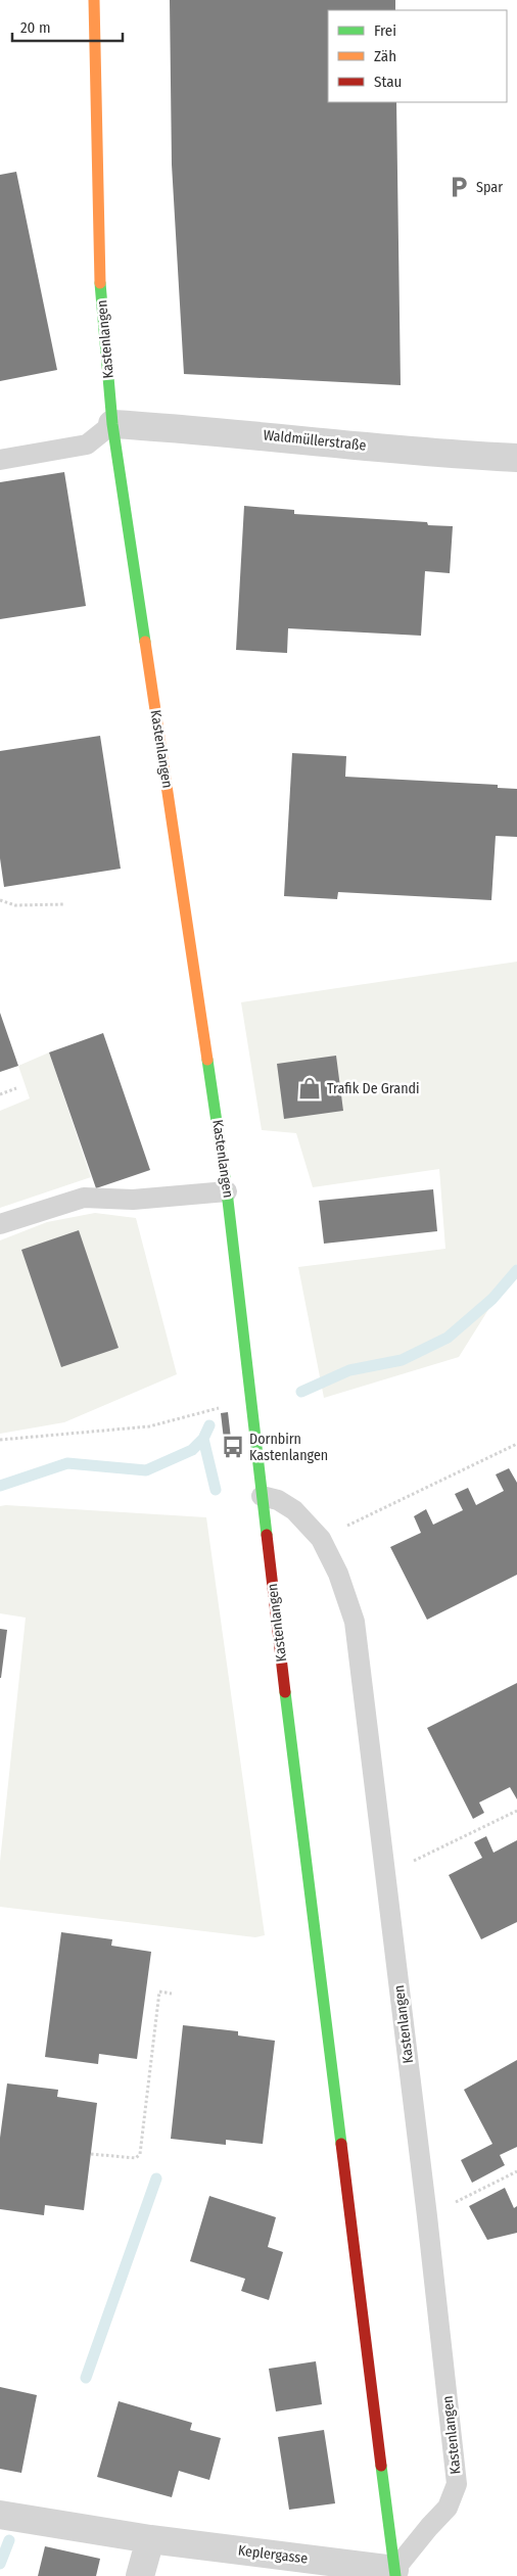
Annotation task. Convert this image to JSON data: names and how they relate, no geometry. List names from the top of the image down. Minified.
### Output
{"streets":{"street":["Kastenlangen","Waldmüllerstraße","Keplergasse"]},"crossings":[["Kastenlangen","Waldmüllerstraße"],["Kastenlangen","Keplergasse"]],"places":{"parking":["Spar"],"shop":["Trafik De Grandi"],"bus stop":["Dornbirn Kastenlangen"]},"legend":["Frei","Zäh","Stau"],"scale_bar":"20 m"}
